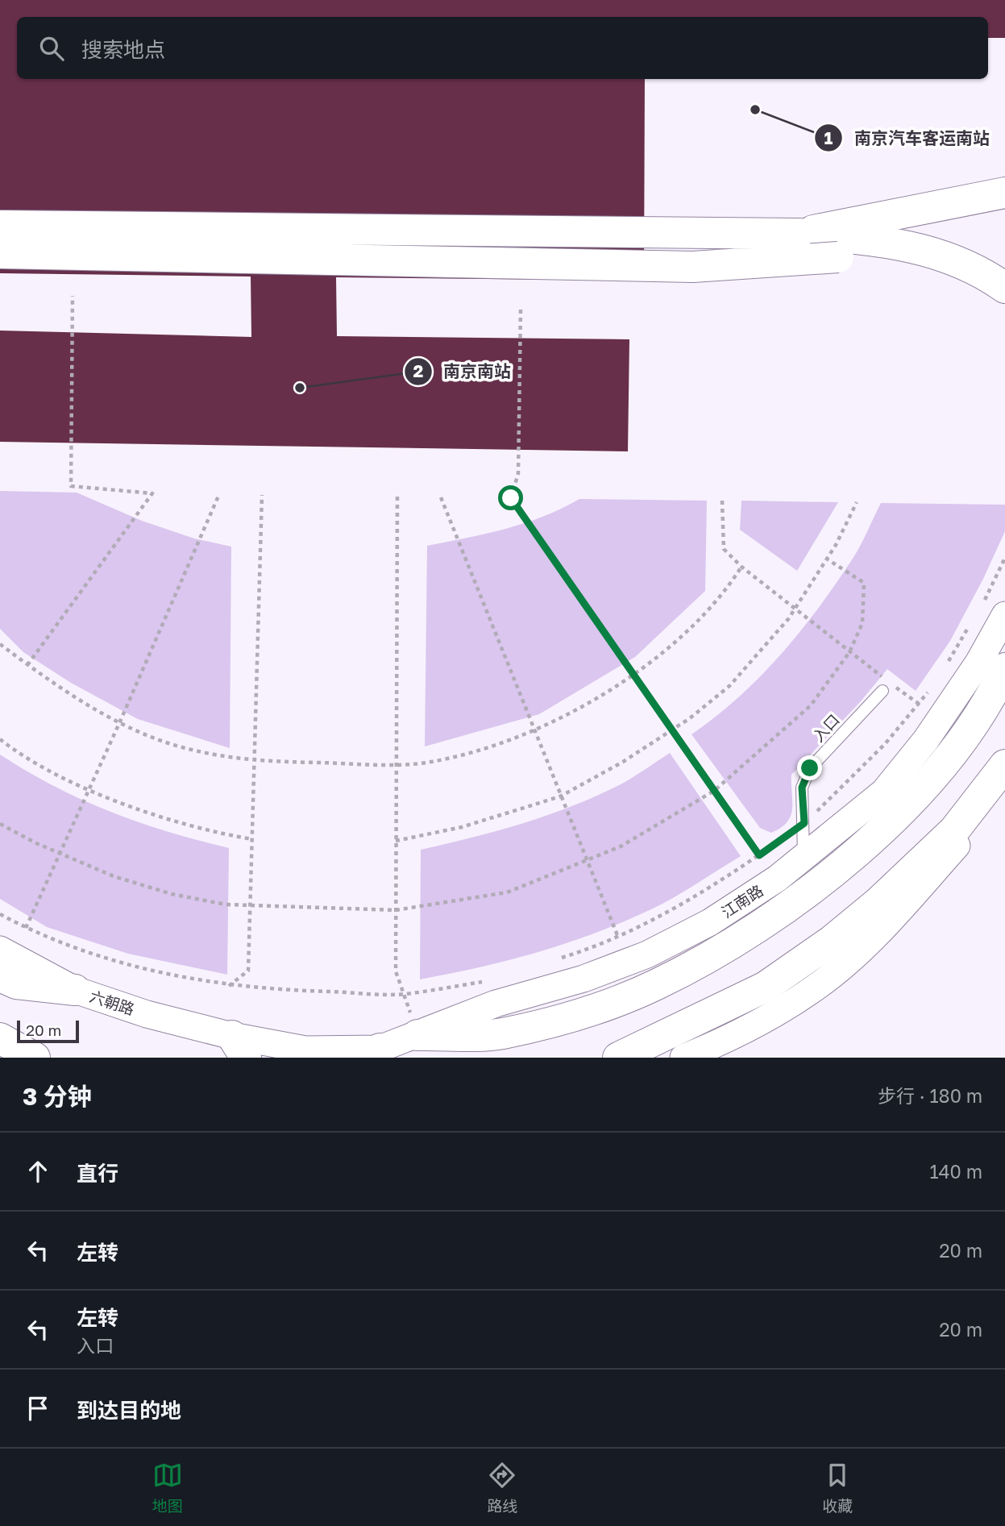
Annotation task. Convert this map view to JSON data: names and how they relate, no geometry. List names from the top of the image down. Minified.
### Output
{"streets":{"street":["江南路","六朝路"],"lane":["入口"]},"crossings":[["入口","江南路"],["江南路","六朝路"]],"places":["南京汽车客运南站","南京南站"],"scale_bar":"20 m","page":{"search":"搜索地点","scale":"20 m","heading":["3 分钟","步行 · 180 m"],"list":[["直行","140 m"],["左转","20 m"],["左转","入口","20 m"],"到达目的地"],"nav":["地图","路线","收藏"]}}
